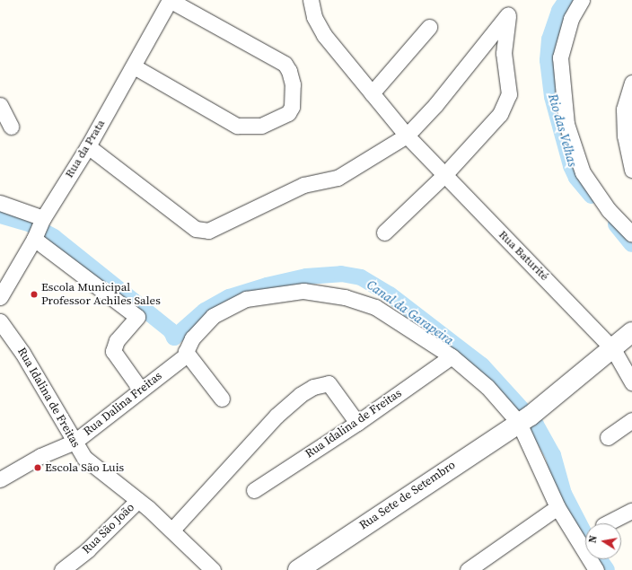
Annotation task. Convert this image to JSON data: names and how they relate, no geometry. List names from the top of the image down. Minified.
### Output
{"streets":{"street":["Rua da Prata","Rua Baturité","Rua Idalina de Freitas","Rua Dalina Freitas","Rua Sete de Setembro","Rua São João"]},"crossings":[["Rua Baturité","Rua Sete de Setembro"],["Rua Idalina de Freitas","Rua Dalina Freitas"],["Rua Idalina de Freitas","Rua São João"]],"water":["Rio das Velhas","Canal da Garapeira"],"places":["Escola Municipal Professor Achiles Sales","Escola São Luis"],"north":"left"}
